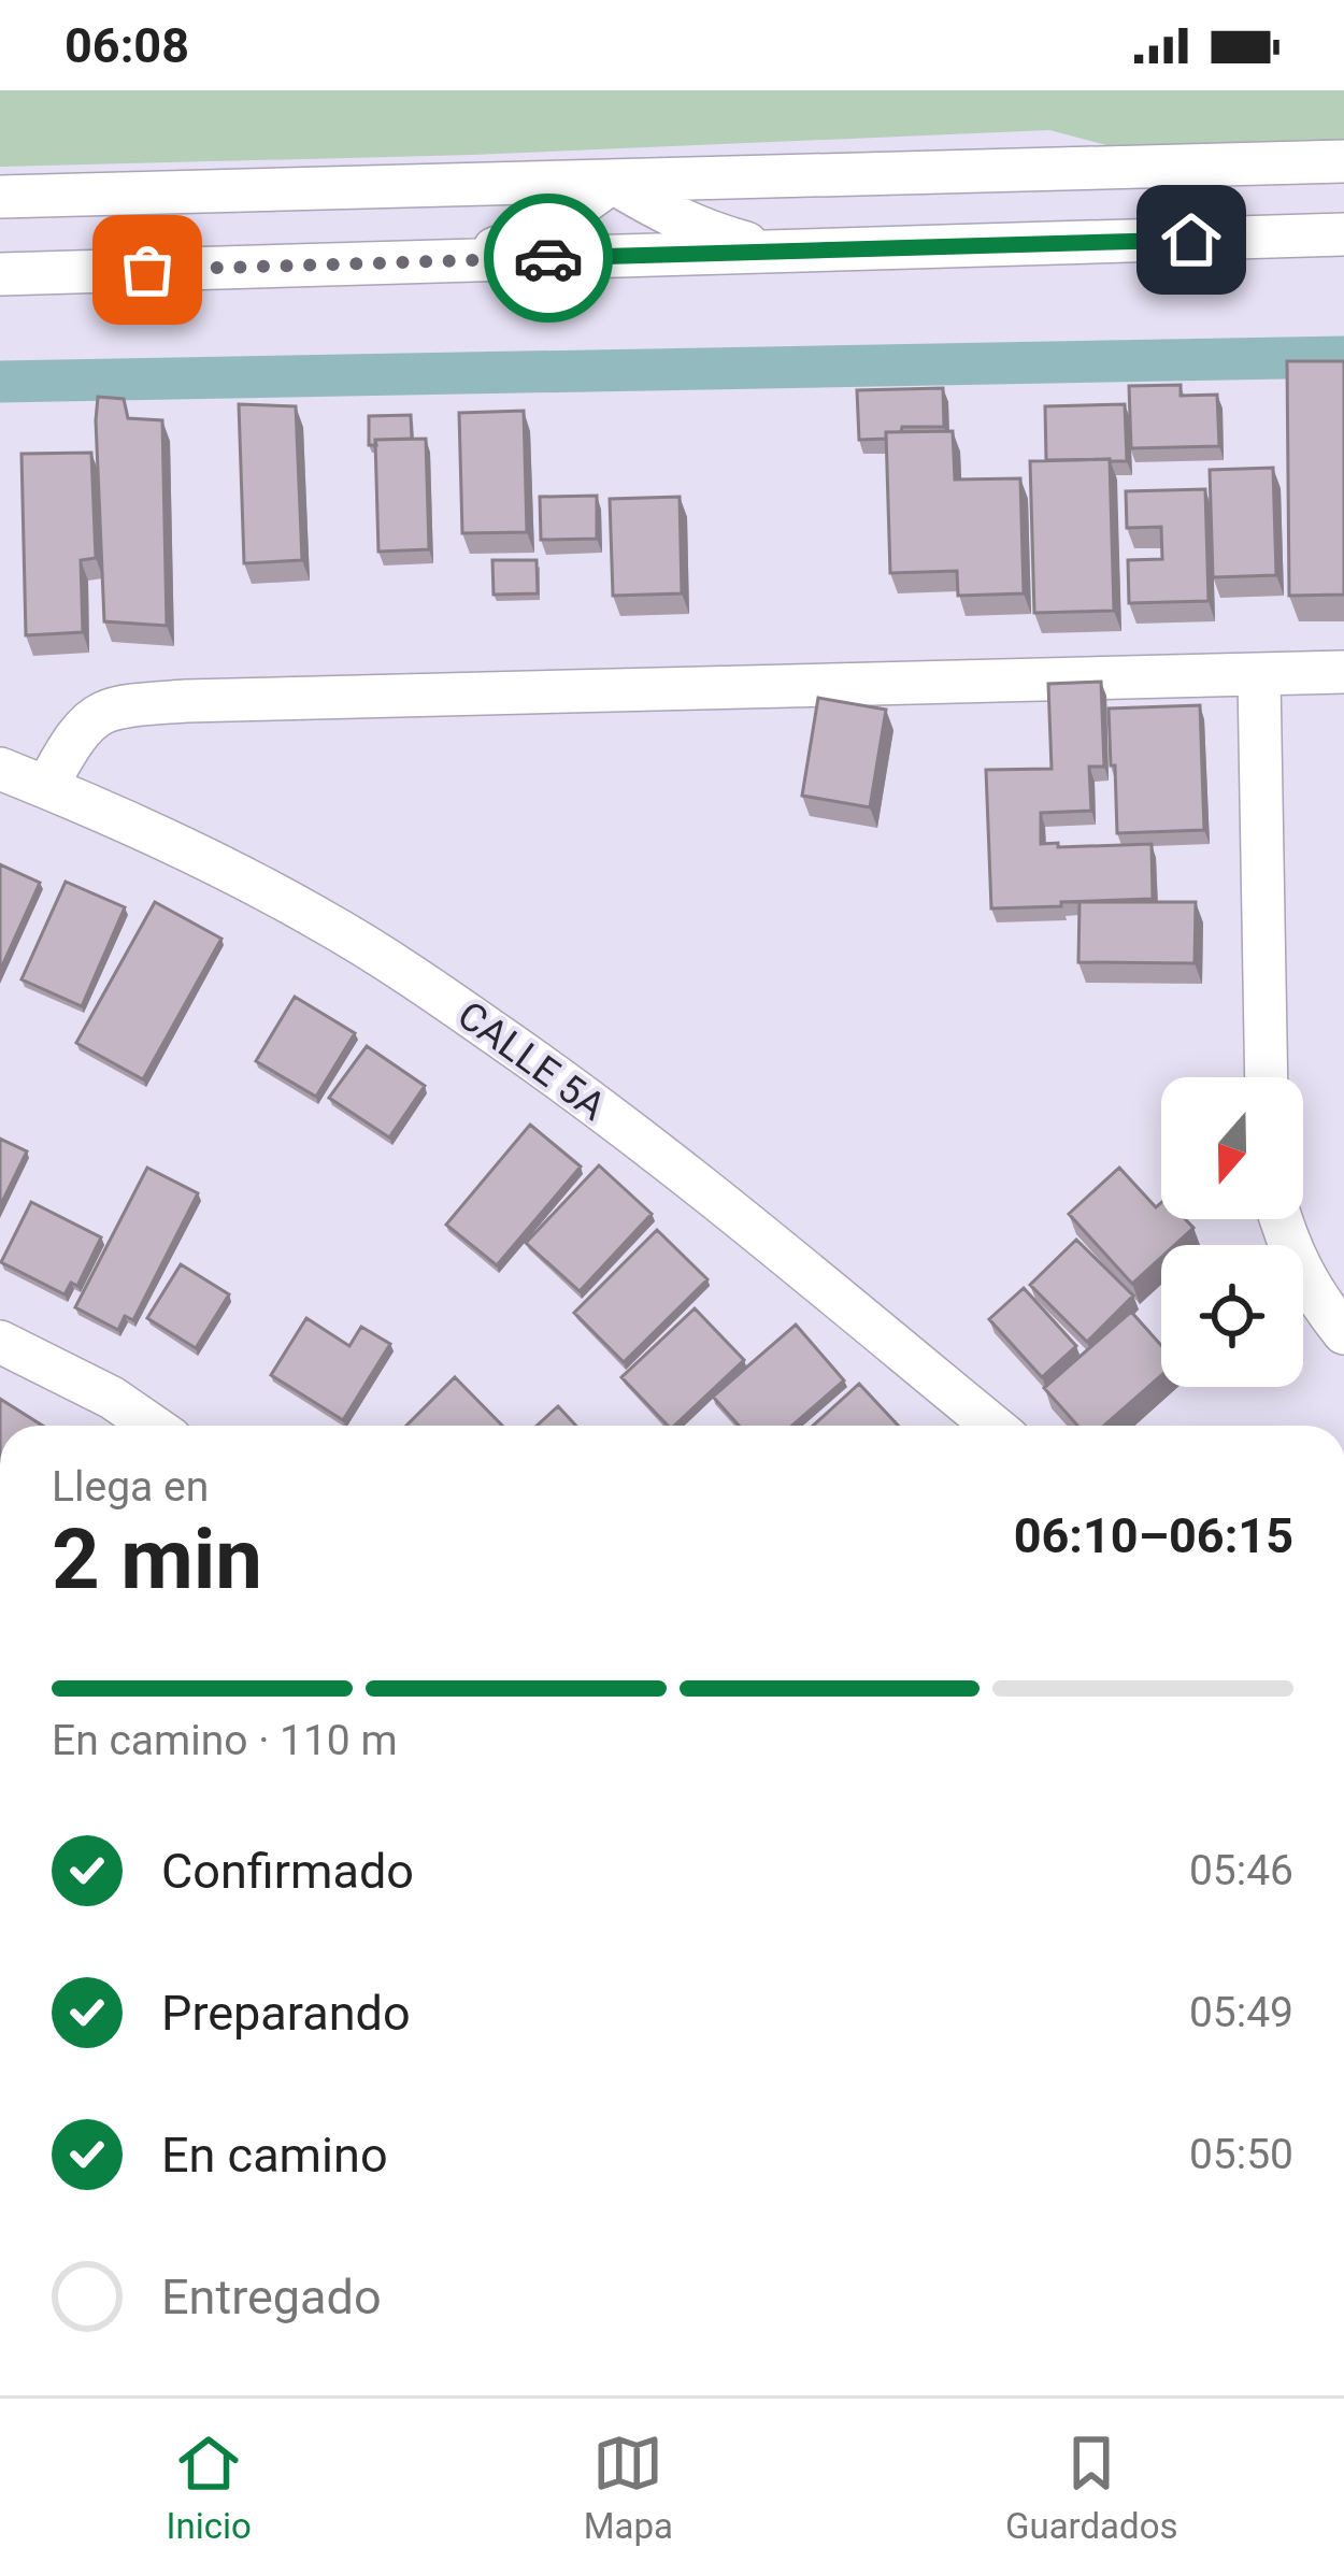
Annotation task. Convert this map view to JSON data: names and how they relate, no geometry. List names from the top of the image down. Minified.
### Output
{"streets":{"street":["CALLE 5A"]},"north":"bottom","page":{"status":"06:08","heading":["2 min","Llega en","06:10–06:15"],"bar":"En camino · 110 m","list":[["Confirmado","05:46"],["Preparando","05:49"],["En camino","05:50"],"Entregado"],"tabs":["Inicio","Mapa","Guardados"]}}
